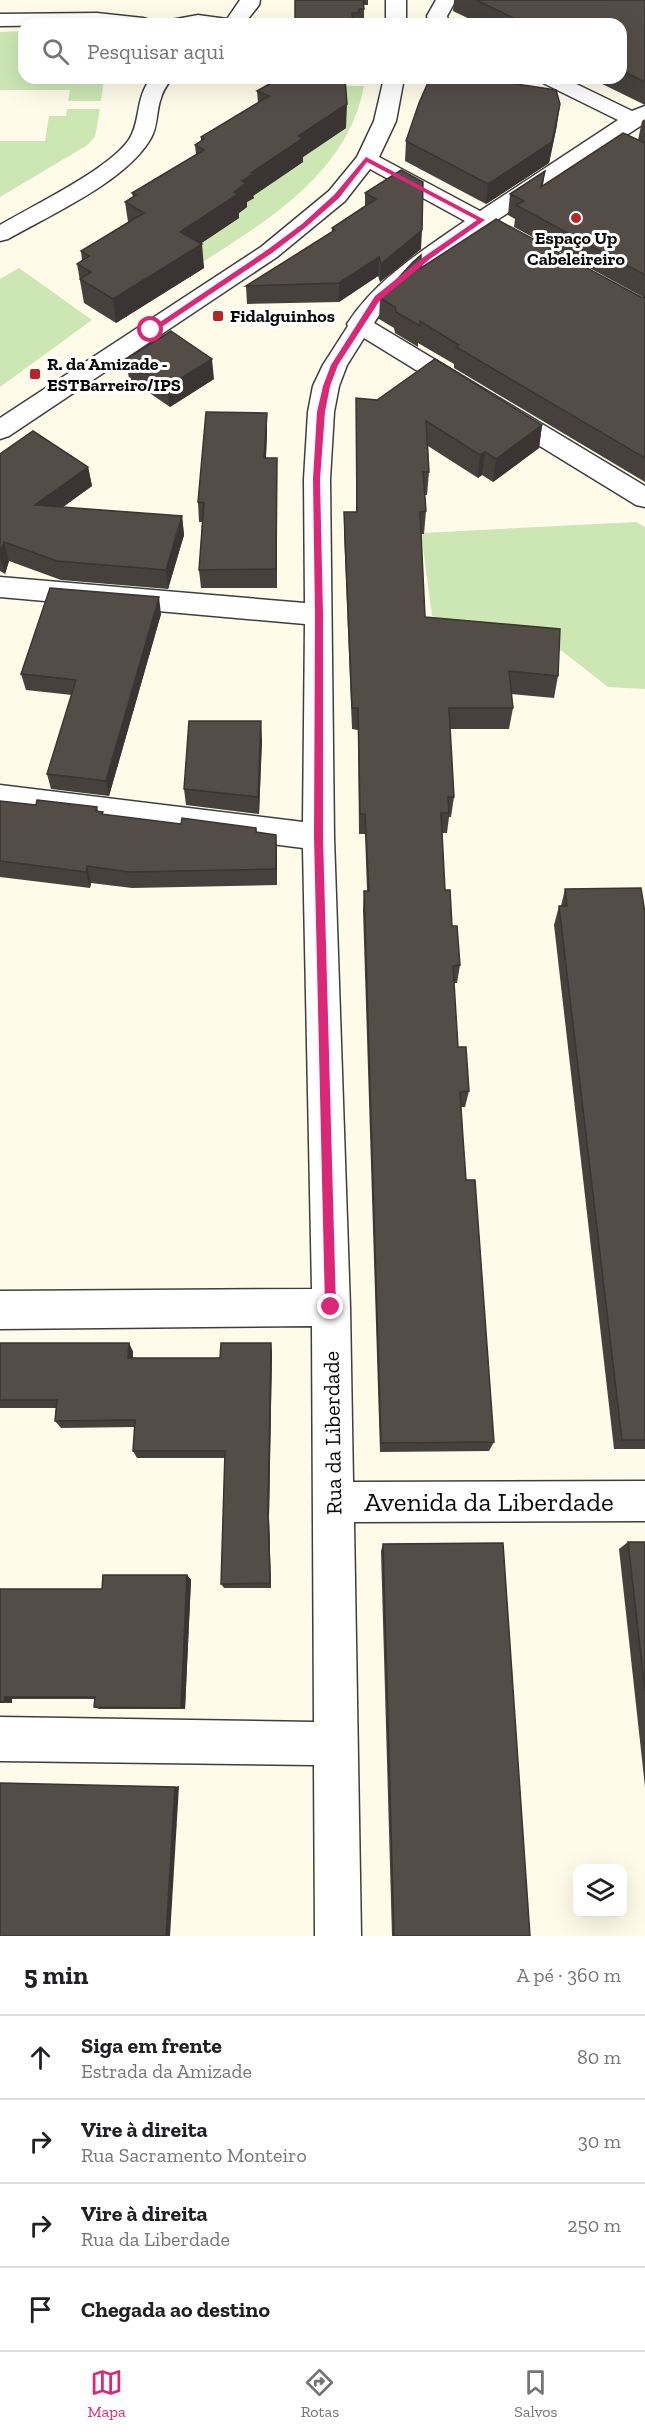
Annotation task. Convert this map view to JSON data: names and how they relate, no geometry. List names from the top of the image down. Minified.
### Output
{"streets":{"street":["Rua da Liberdade","Avenida da Liberdade"]},"crossings":[["Rua da Liberdade","Avenida da Liberdade"]],"places":{"other":["Espaço Up Cabeleireiro"],"transit":["Fidalguinhos","R. da Amizade - ESTBarreiro/IPS"]},"page":{"search":"Pesquisar aqui","heading":["5 min","A pé · 360 m"],"list":[["Siga em frente","Estrada da Amizade","80 m"],["Vire à direita","Rua Sacramento Monteiro","30 m"],["Vire à direita","Rua da Liberdade","250 m"],"Chegada ao destino"],"nav":["Mapa","Rotas","Salvos"]}}
